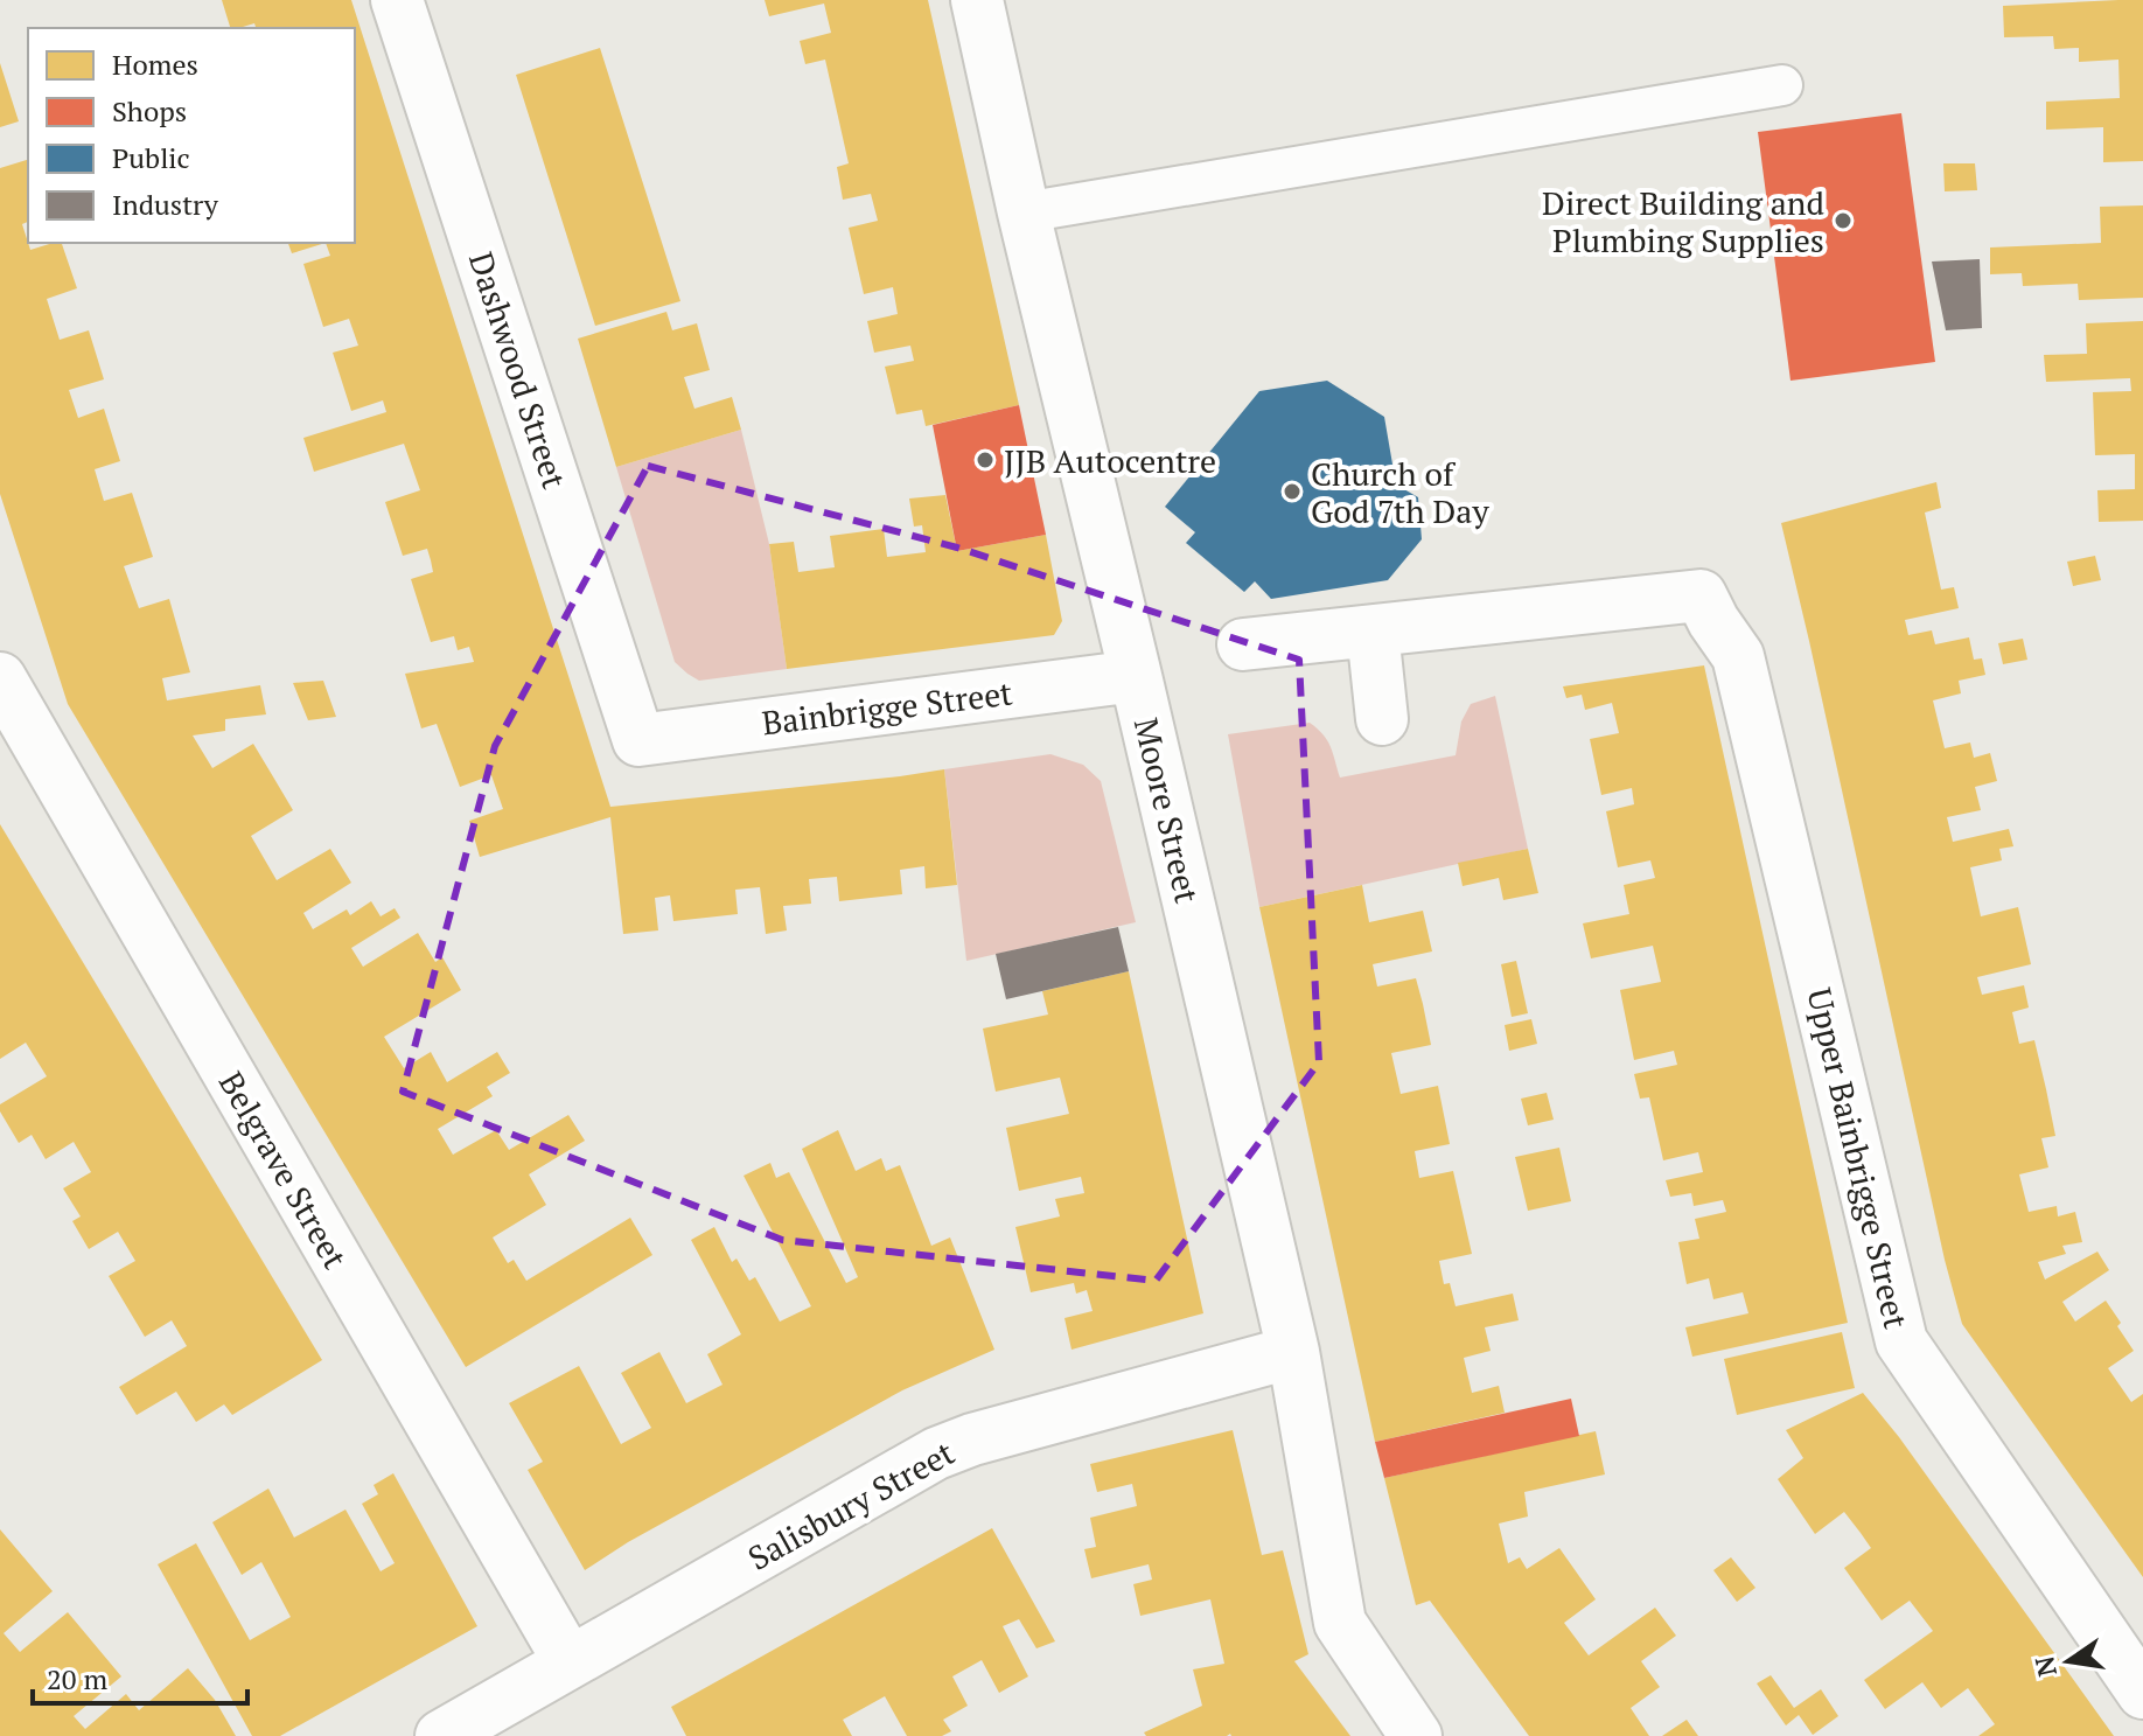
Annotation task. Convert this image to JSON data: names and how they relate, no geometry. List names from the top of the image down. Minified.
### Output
{"streets":{"street":["Dashwood Street","Bainbrigge Street","Moore Street","Upper Bainbrigge Street","Belgrave Street","Salisbury Street"]},"crossings":[["Dashwood Street","Bainbrigge Street"],["Bainbrigge Street","Moore Street"],["Moore Street","Salisbury Street"],["Belgrave Street","Salisbury Street"]],"places":["Direct Building and Plumbing Supplies","JJB Autocentre","Church of God 7th Day"],"legend":["Homes","Shops","Public","Industry"],"scale_bar":"20 m","north":"left"}
